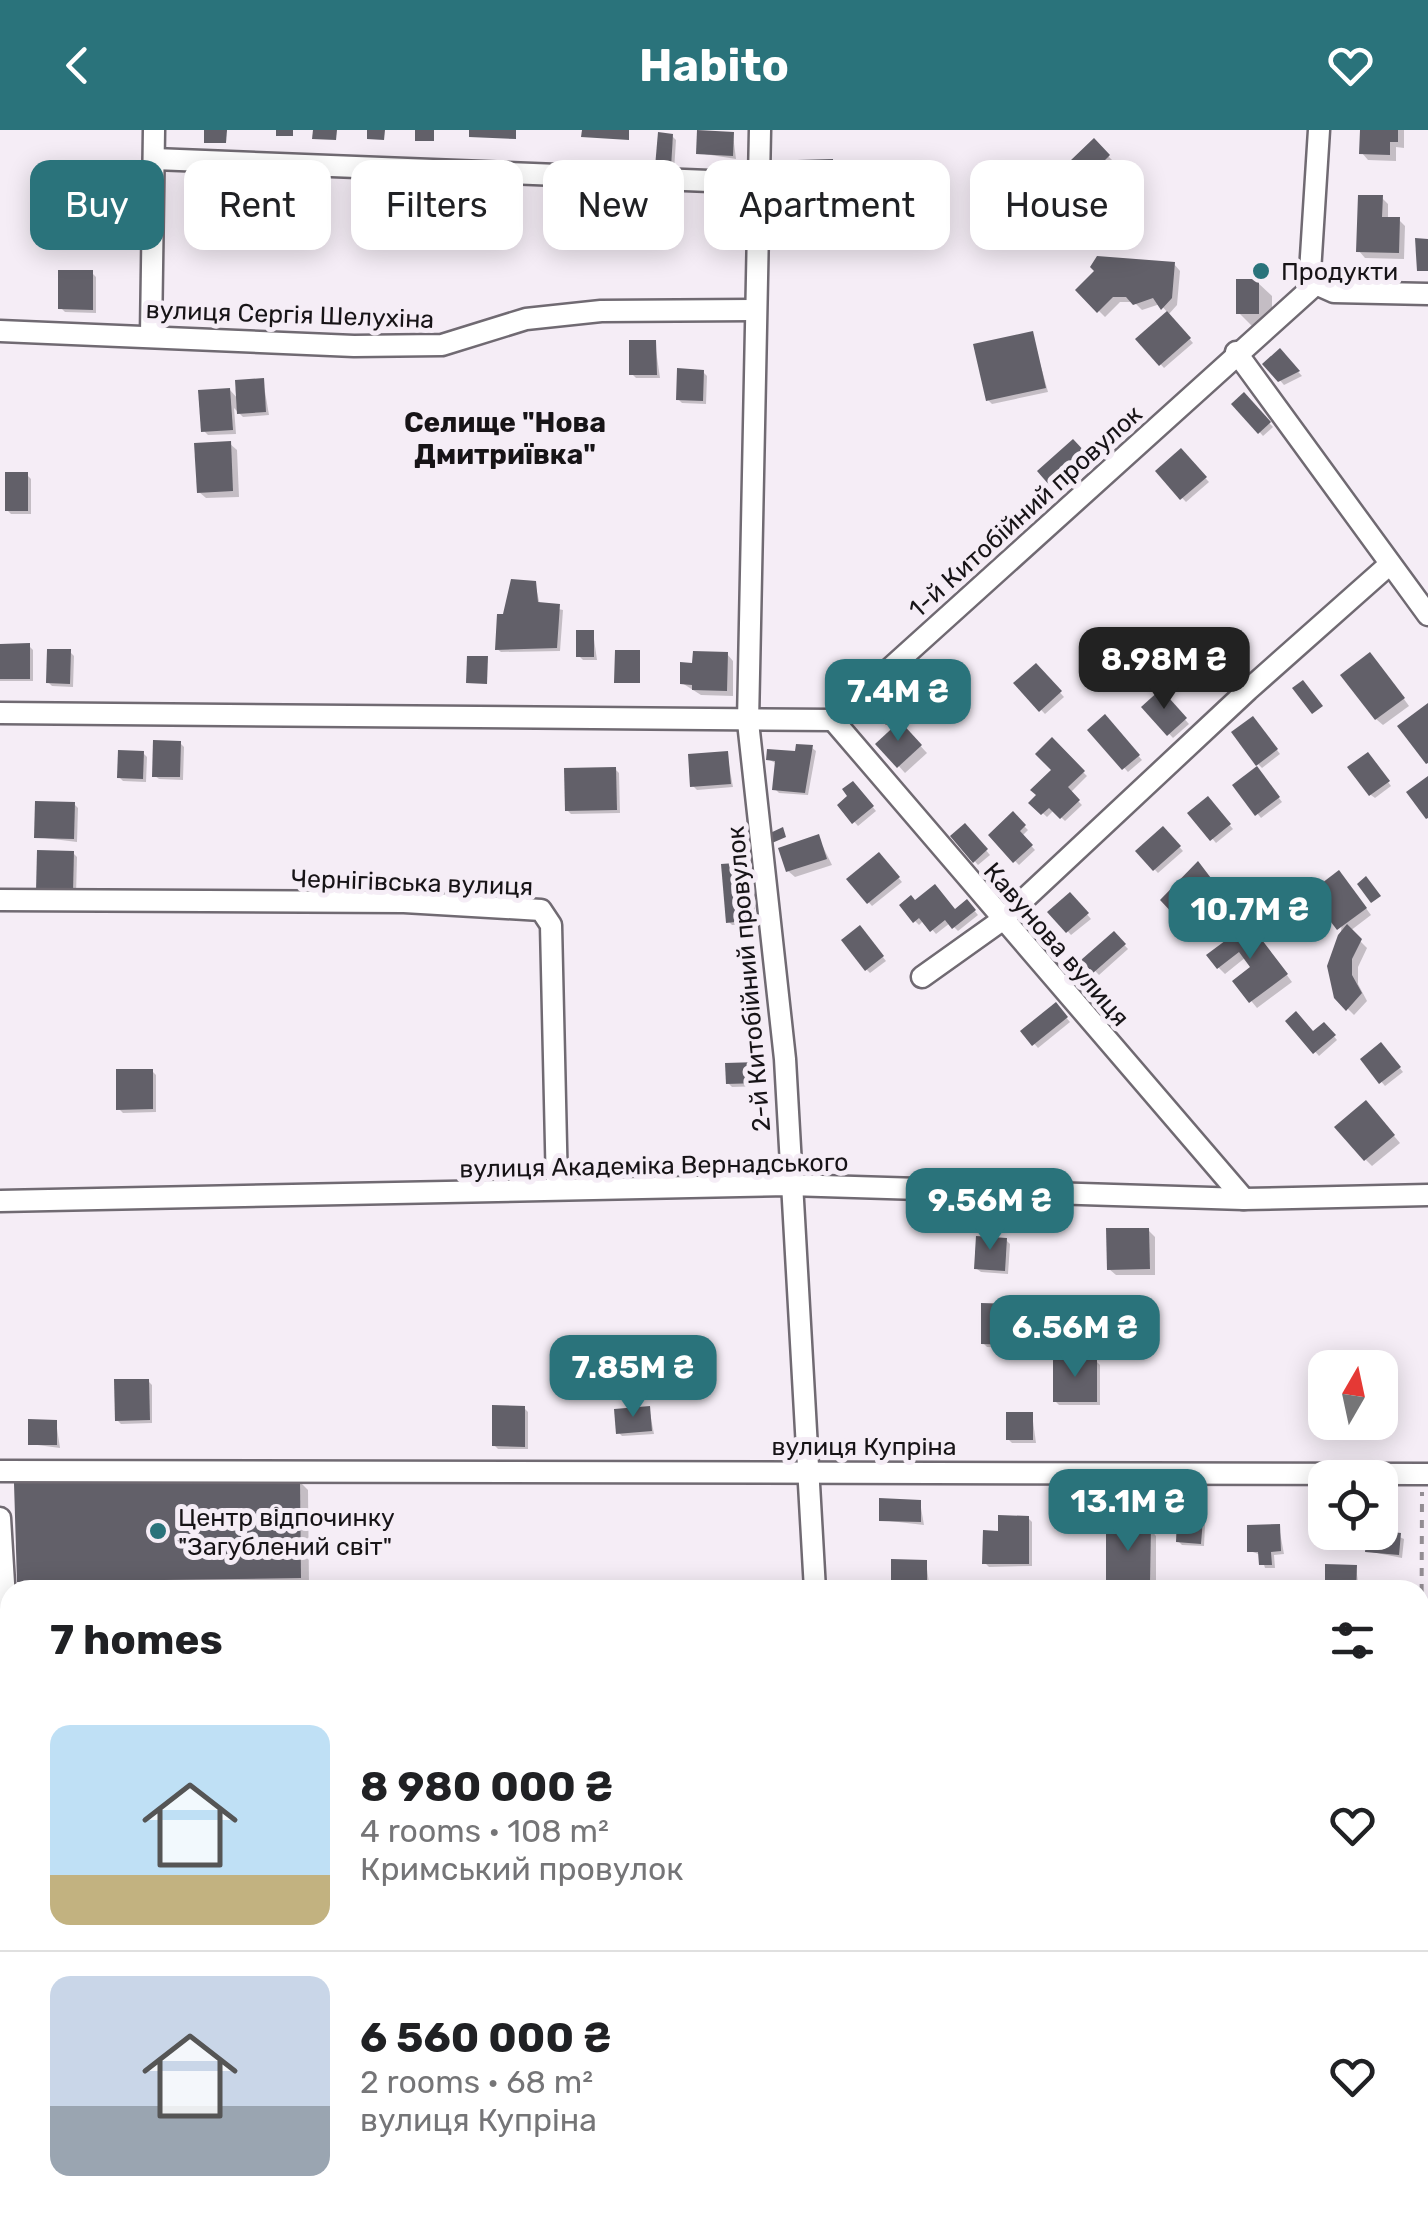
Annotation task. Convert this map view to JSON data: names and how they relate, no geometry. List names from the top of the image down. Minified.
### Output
{"streets":{"street":["вулиця Сергія Шелухіна","1-й Китобійний провулок","Чернігівська вулиця","Кавунова вулиця","2-й Китобійний провулок","вулиця Академіка Вернадського","вулиця Купріна"]},"crossings":[["вулиця Сергія Шелухіна","2-й Китобійний провулок"],["1-й Китобійний провулок","Кавунова вулиця"],["Чернігівська вулиця","вулиця Академіка Вернадського"],["Кавунова вулиця","вулиця Академіка Вернадського"],["2-й Китобійний провулок","вулиця Академіка Вернадського"],["2-й Китобійний провулок","вулиця Купріна"]],"districts":["Селище \"Нова Дмитриївка\""],"places":["Продукти","Центр відпочинку \"Загублений світ\""],"north":"top","page":{"header":"Habito","chip":["Buy","Rent","Filters","New","Apartment","House"],"price":["8.98M ₴","7.4M ₴","10.7M ₴","9.56M ₴","6.56M ₴","7.85M ₴","13.1M ₴"],"heading":"7 homes","list":[{"name":"8 980 000 ₴","note":"4 rooms · 108 m² · Кримський провулок"},{"name":"6 560 000 ₴","note":"2 rooms · 68 m² · вулиця Купріна"}]}}
